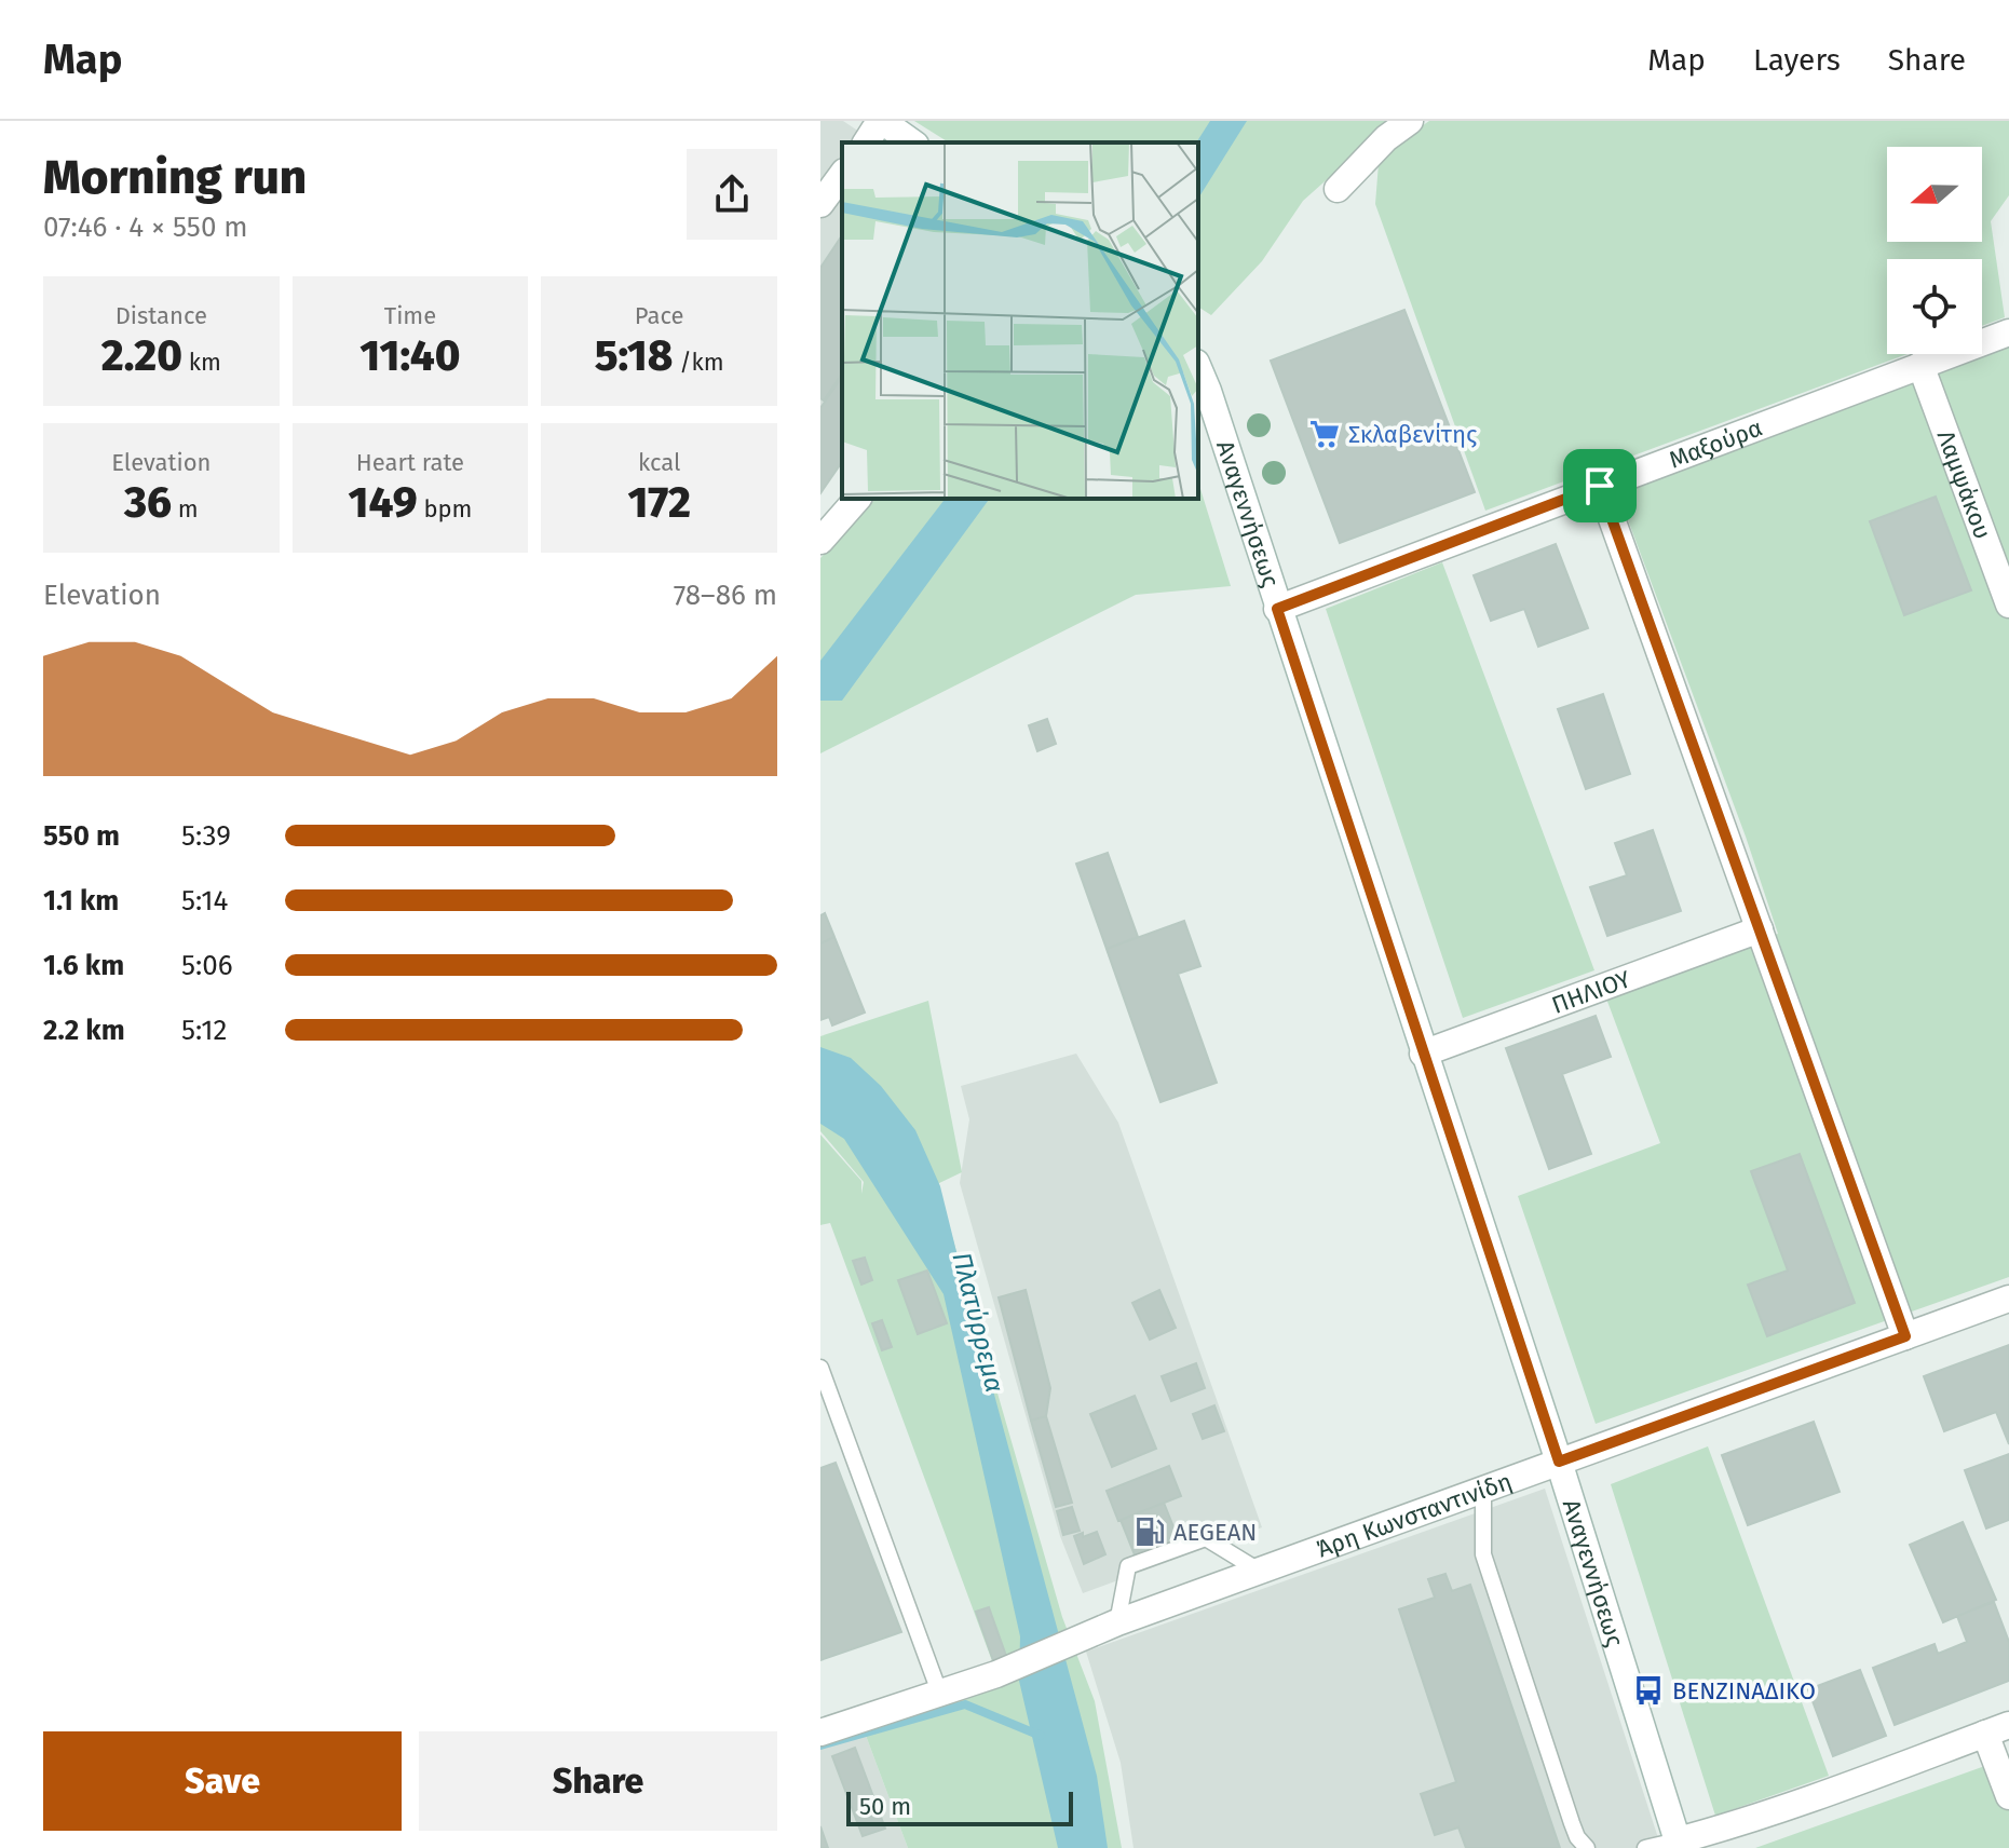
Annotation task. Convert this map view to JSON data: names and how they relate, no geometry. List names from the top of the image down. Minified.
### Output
{"streets":{"street":["Μαξούρα","Λαμψάκου","Αναγεννήσεως","ΠΗΛΙΟΥ","Άρη Κωνσταντινίδη"]},"crossings":[["Μαξούρα","Λαμψάκου"],["Μαξούρα","Αναγεννήσεως"],["Αναγεννήσεως","ΠΗΛΙΟΥ"],["Αναγεννήσεως","Άρη Κωνσταντινίδη"]],"water":["Πλατύρρεμα"],"places":{"supermarket":["Σκλαβενίτης"],"fuel station":["AEGEAN"],"bus stop":["ΒΕΝΖΙΝΑΔΙΚΟ"]},"scale_bar":"50 m","north":"left","page":{"header":"Map","nav":["Map","Layers","Share"],"heading":["Morning run","07:46 · 4 × 550 m"],"stats":[["Distance","2.20 km"],["Time","11:40"],["Pace","5:18 /km"],["Elevation","36 m"],["Heart rate","149 bpm"],["kcal","172"]],"chart":["Elevation","78–86 m"],"list":[{"name":"550 m","note":"5:39"},{"name":"1.1 km","note":"5:14"},{"name":"1.6 km","note":"5:06"},{"name":"2.2 km","note":"5:12"}],"buttons":["Save","Share"],"scale":"50 m"}}
